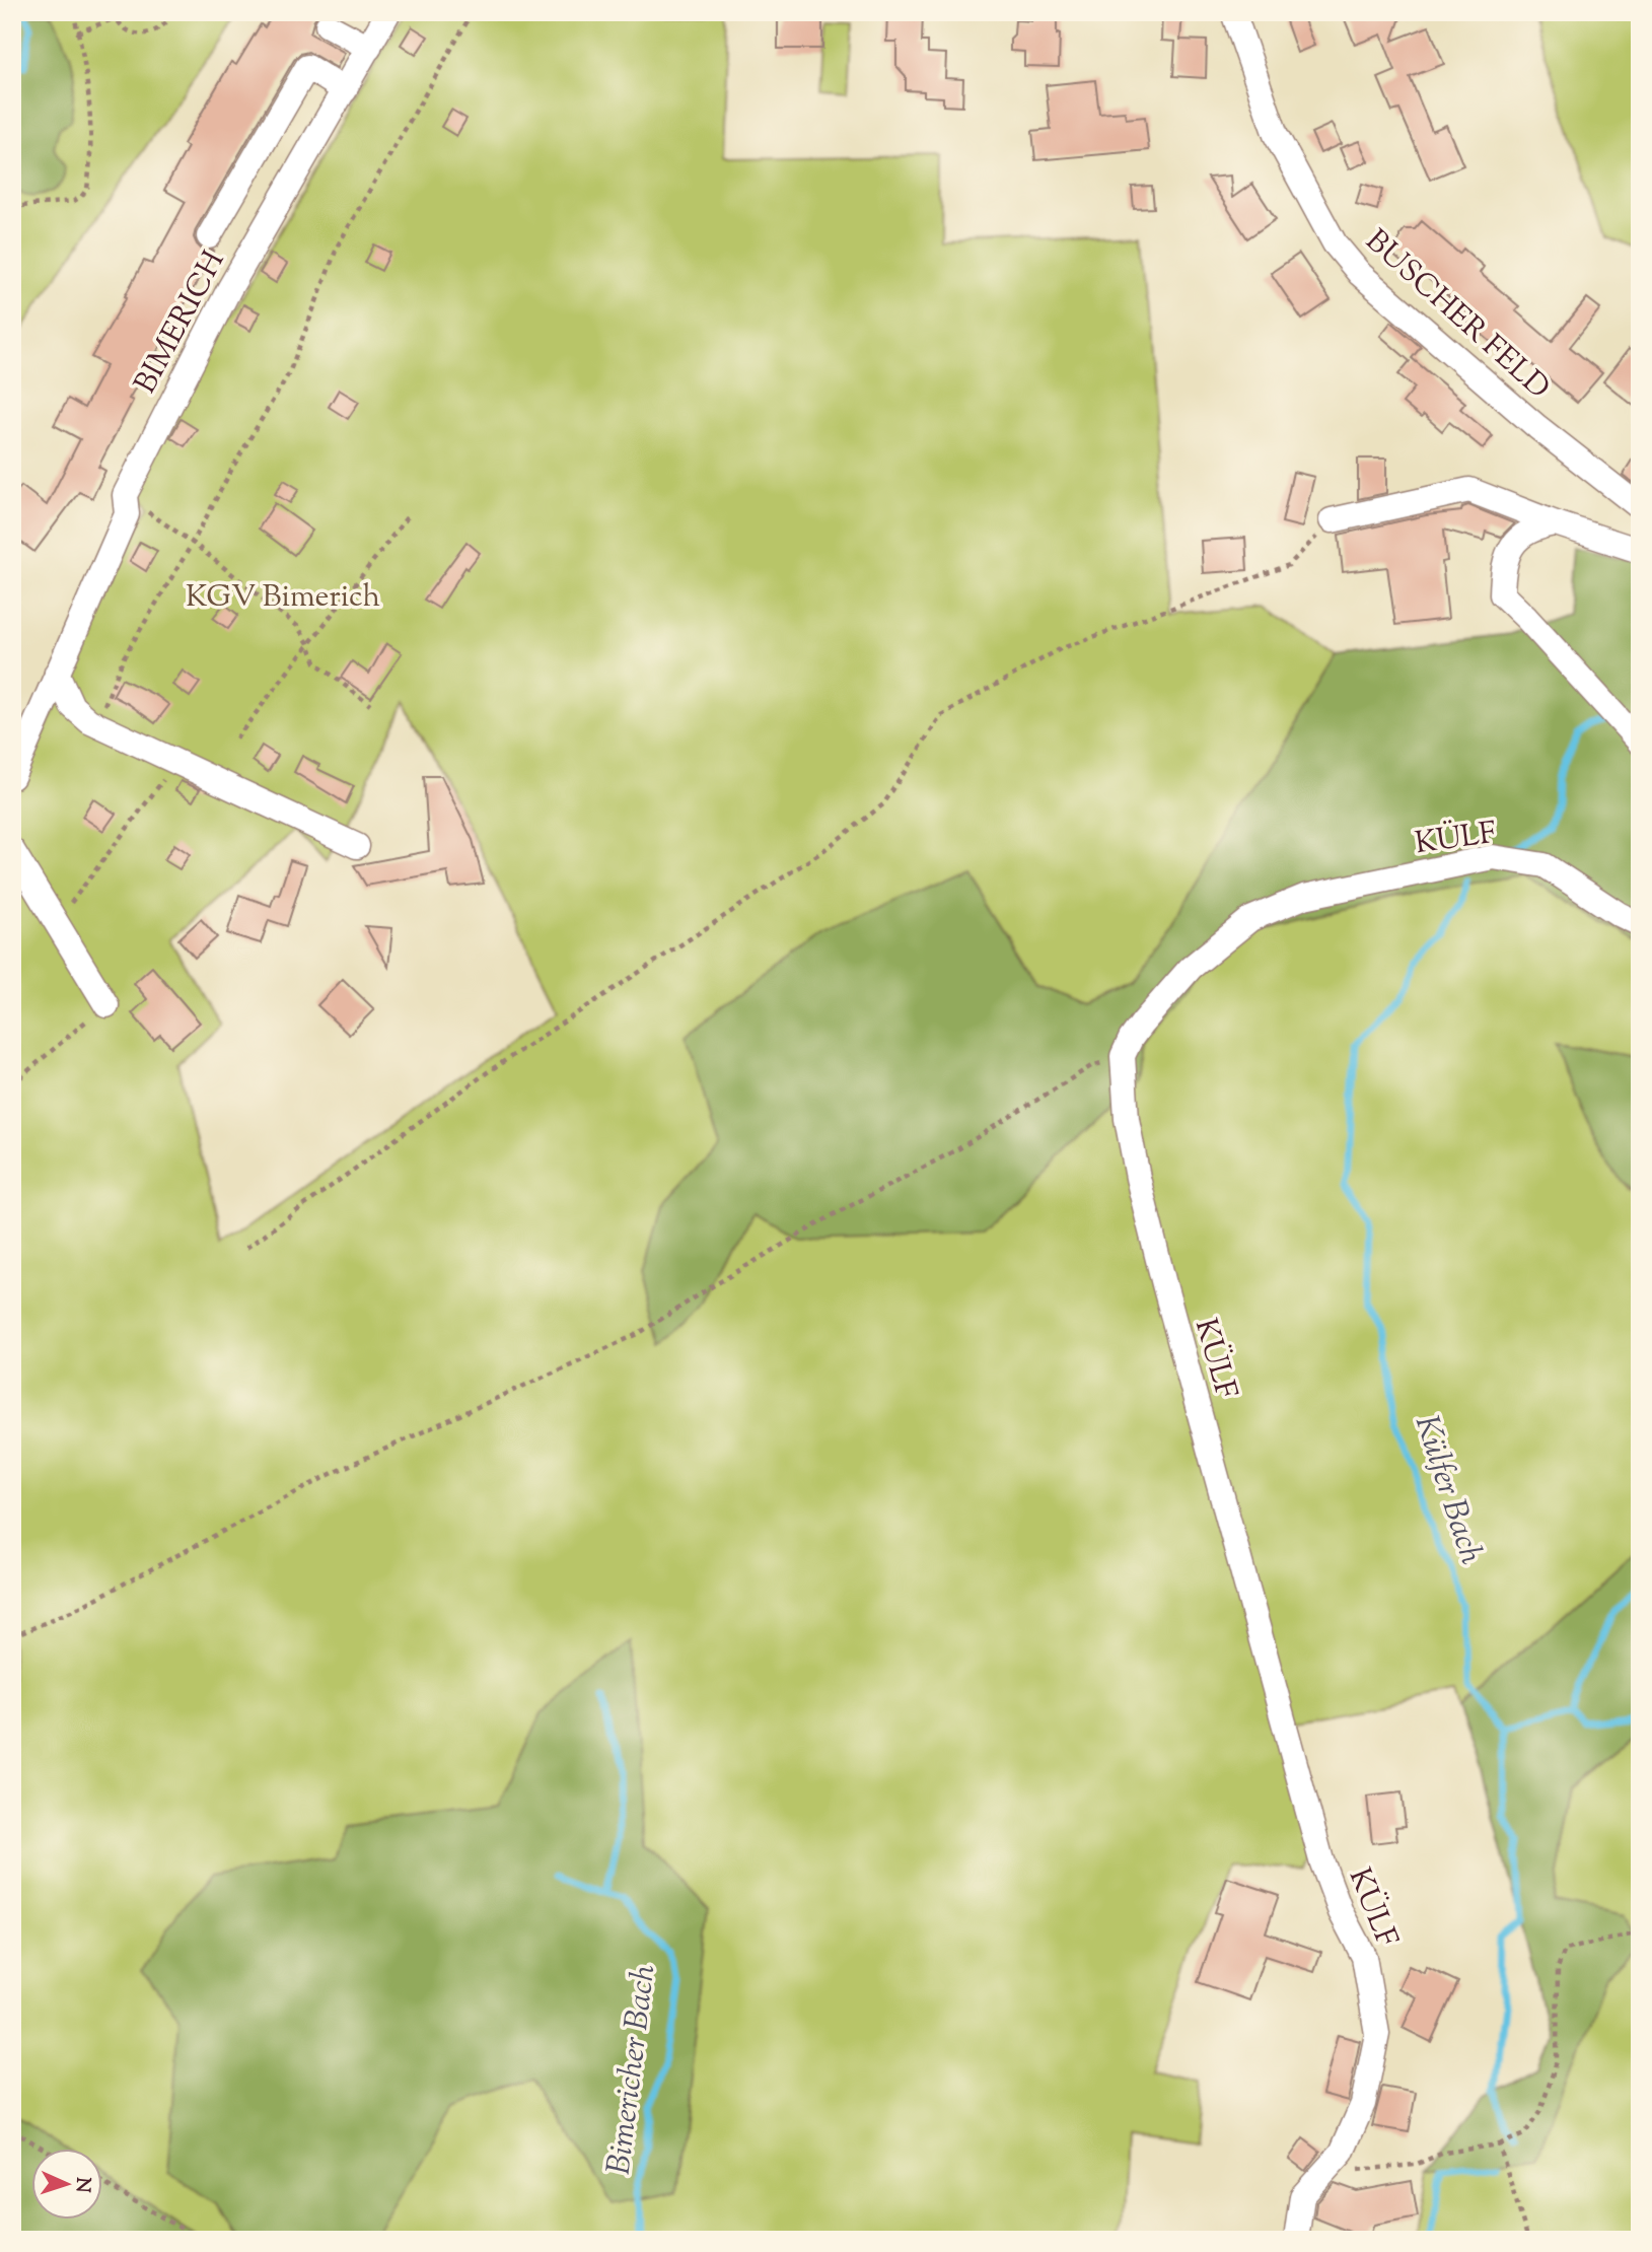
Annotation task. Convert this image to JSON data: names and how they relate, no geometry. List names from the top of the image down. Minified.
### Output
{"streets":{"street":["BUSCHER FELD","BIMERICH","KÜLF"]},"water":["Külfer Bach","Bimericher Bach"],"parks":["KGV Bimerich"],"north":"right"}
